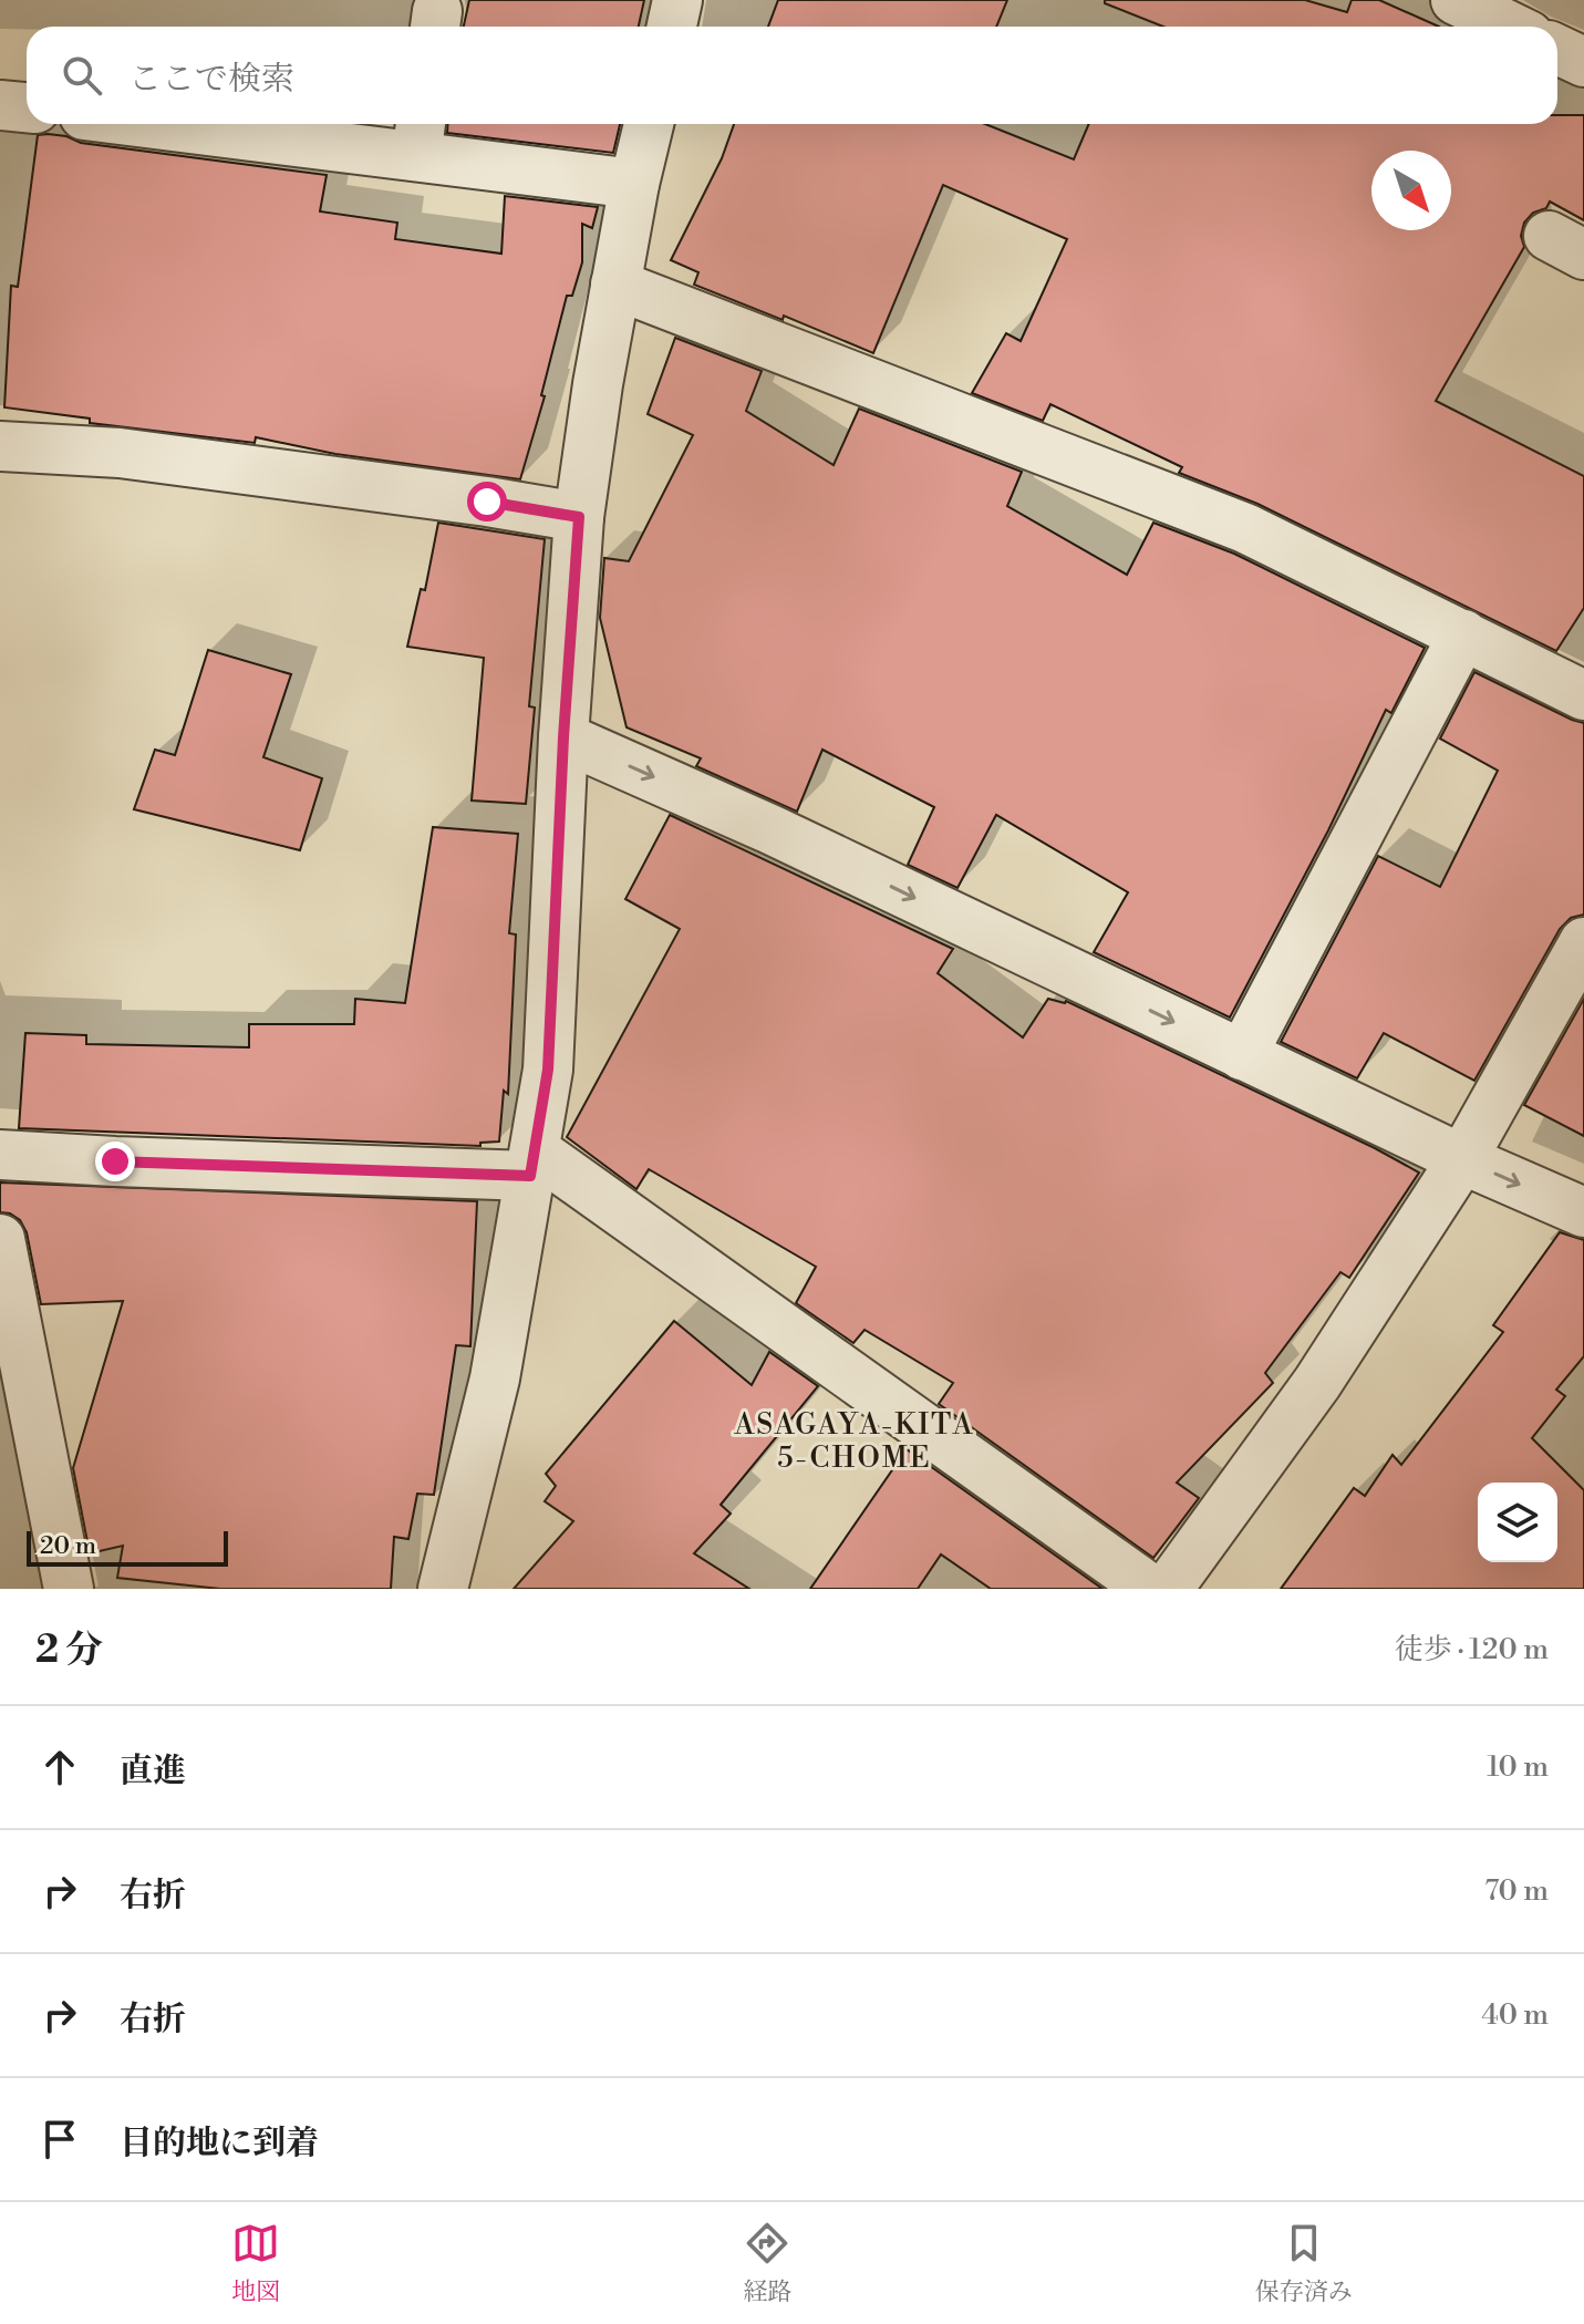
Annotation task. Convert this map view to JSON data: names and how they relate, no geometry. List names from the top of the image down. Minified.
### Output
{"districts":["ASAGAYA-KITA 5-CHOME"],"scale_bar":"20 m","north":"bottom right","page":{"search":"ここで検索","scale":"20 m","heading":["2 分","徒歩 · 120 m"],"list":[["直進","10 m"],["右折","70 m"],["右折","40 m"],"目的地に到着"],"nav":["地図","経路","保存済み"]}}
